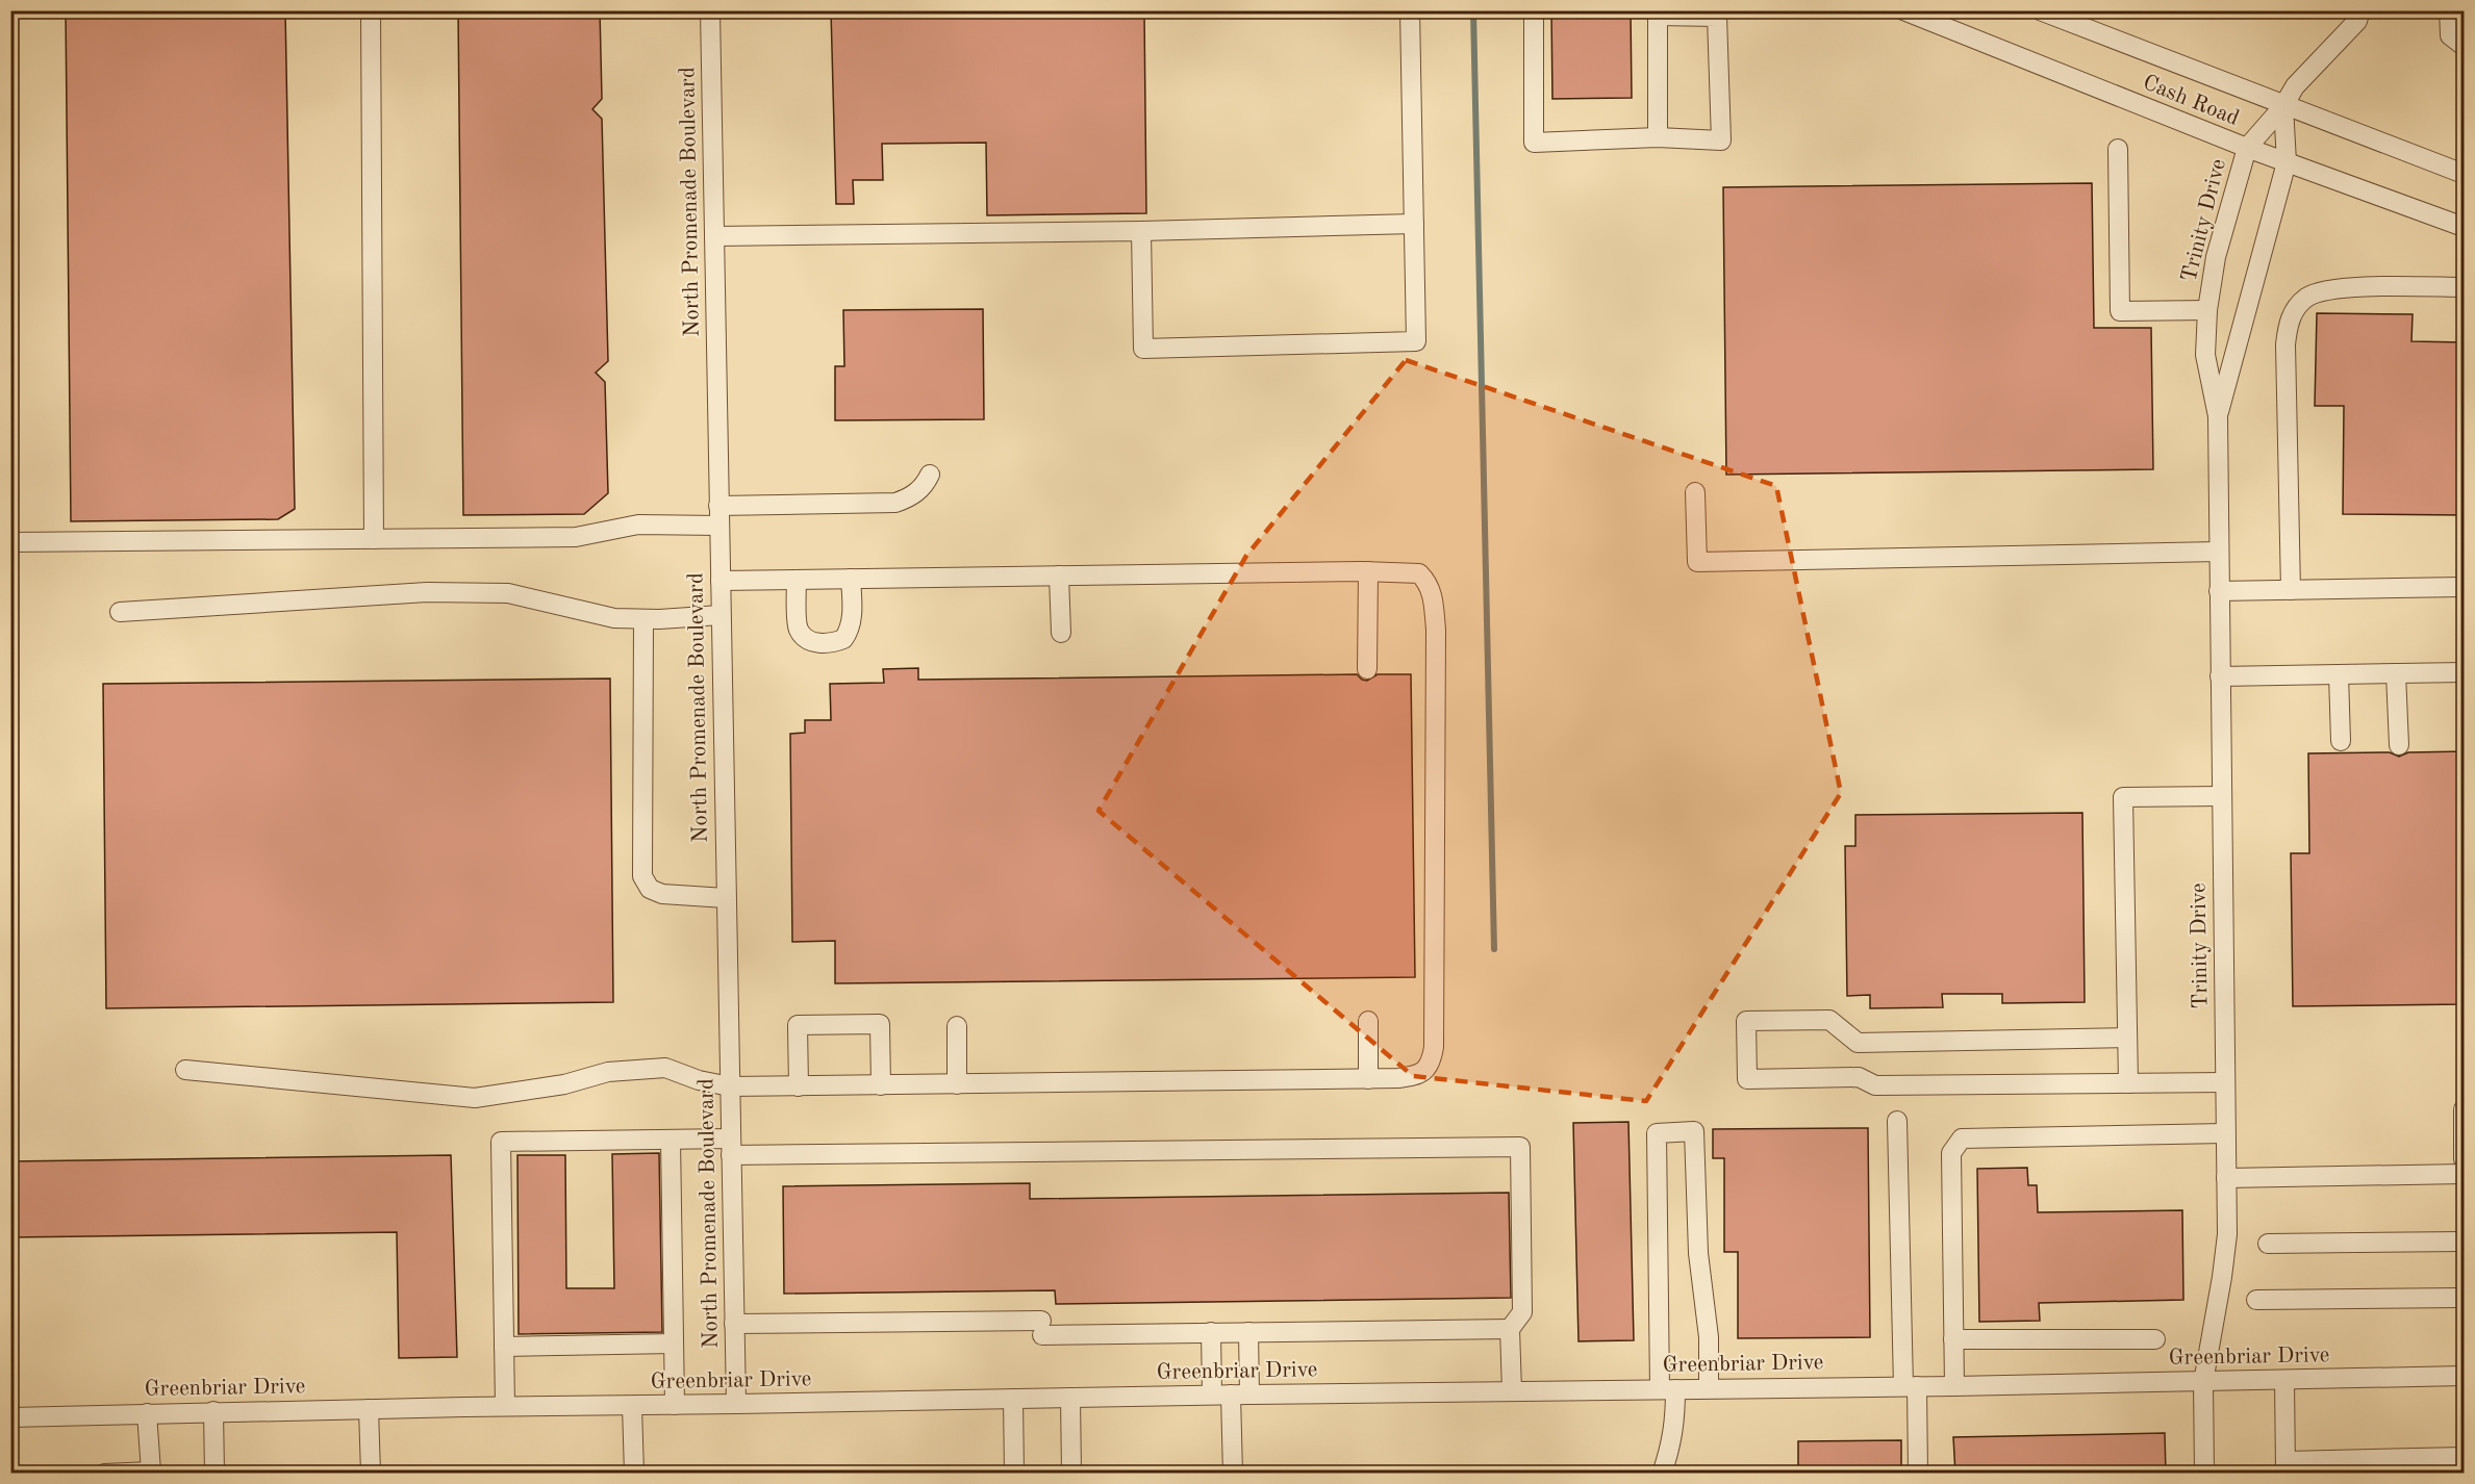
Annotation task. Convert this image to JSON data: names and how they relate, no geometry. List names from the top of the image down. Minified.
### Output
{"streets":{"street":["Cash Road","North Promenade Boulevard","Trinity Drive","Greenbriar Drive"]},"crossings":[["Cash Road","Trinity Drive"],["North Promenade Boulevard","Greenbriar Drive"],["Trinity Drive","Greenbriar Drive"]]}
